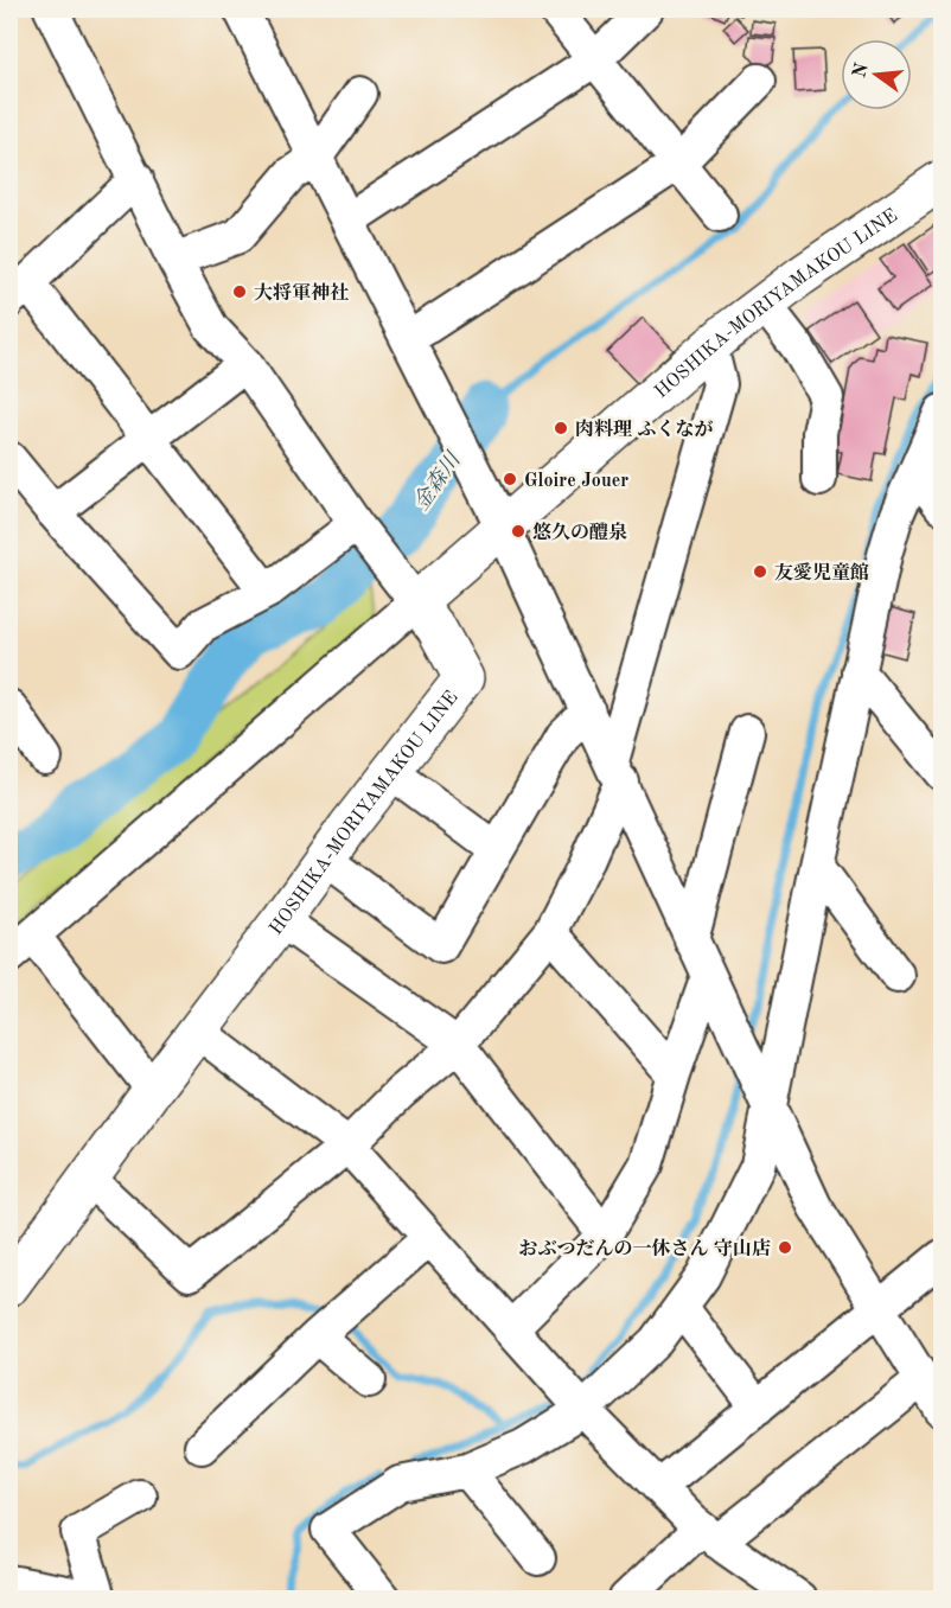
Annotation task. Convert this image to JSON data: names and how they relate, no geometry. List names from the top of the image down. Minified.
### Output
{"streets":{"main road":["HOSHIKA-MORIYAMAKOU LINE"]},"water":["金森川"],"places":["大将軍神社","肉料理 ふくなが","Gloire Jouer","悠久の醴泉","友愛児童館","おぶつだんの一休さん 守山店"],"north":"left"}
